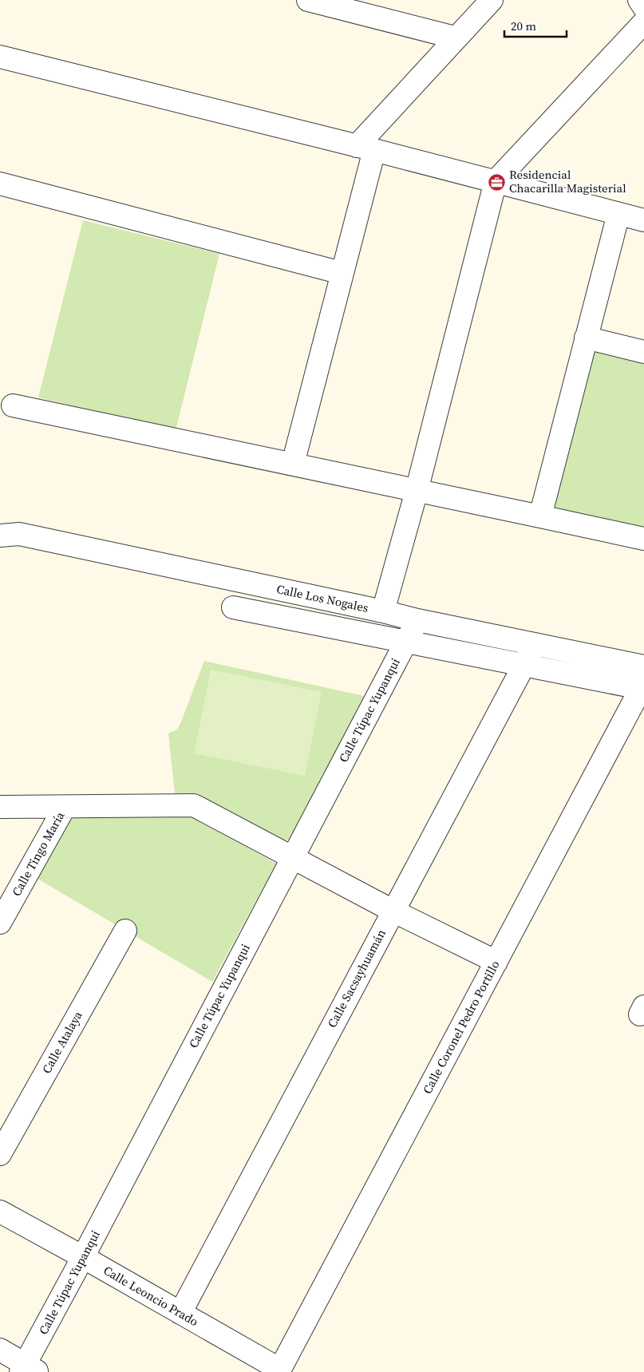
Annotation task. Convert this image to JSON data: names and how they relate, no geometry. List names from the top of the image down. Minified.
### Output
{"streets":{"street":["Calle Los Nogales","Calle Túpac Yupanqui","Calle Tingo María","Calle Sacsayhuamán","Calle Coronel Pedro Portillo","Calle Atalaya","Calle Leoncio Prado"]},"crossings":[["Calle Los Nogales","Calle Túpac Yupanqui"],["Calle Los Nogales","Calle Sacsayhuamán"],["Calle Los Nogales","Calle Coronel Pedro Portillo"],["Calle Túpac Yupanqui","Calle Leoncio Prado"],["Calle Sacsayhuamán","Calle Leoncio Prado"],["Calle Coronel Pedro Portillo","Calle Leoncio Prado"]],"places":{"office":["Residencial Chacarilla Magisterial"]},"scale_bar":"20 m"}
